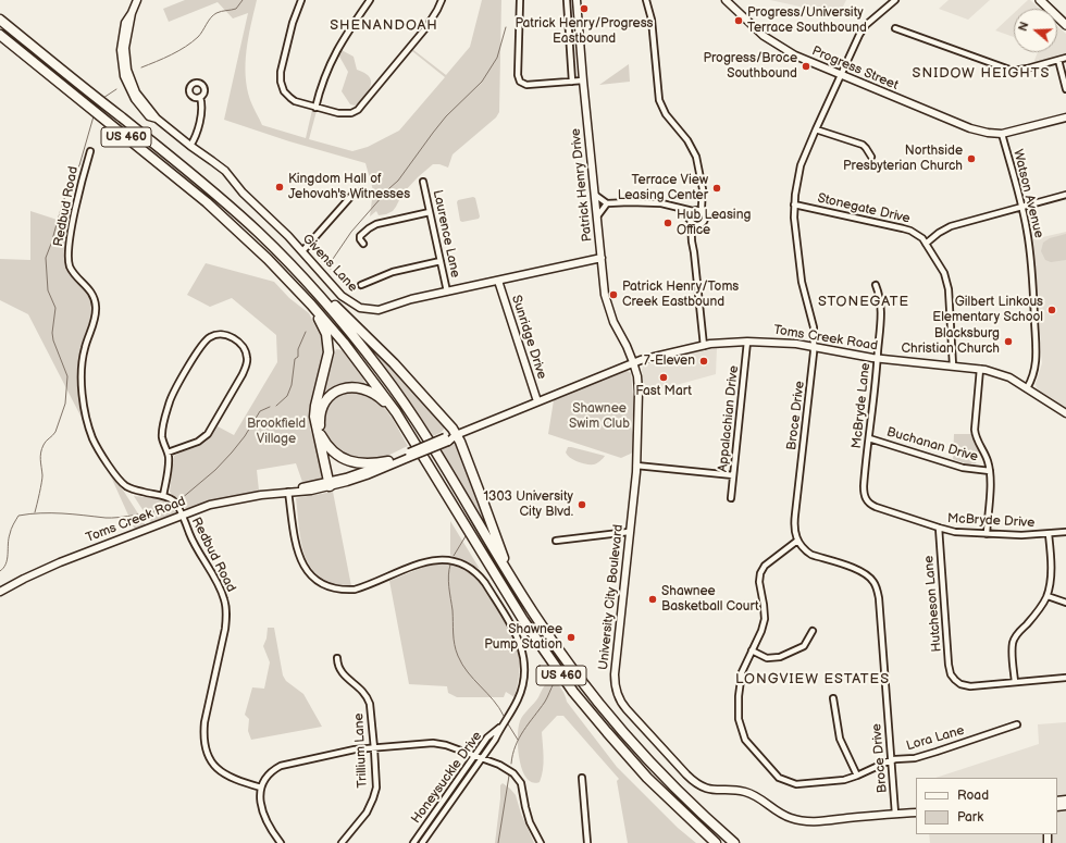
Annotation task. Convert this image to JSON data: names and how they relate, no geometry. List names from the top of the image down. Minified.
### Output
{"streets":{"highway":["US 460"],"main road":["Progress Street","Patrick Henry Drive","Givens Lane","Sunridge Drive","Toms Creek Road","University City Boulevard"],"street":["Watson Avenue","Redbud Road","Stonegate Drive","Laurence Lane","McBryde Lane","Broce Drive","Appalachian Drive","Buchanan Drive","McBryde Drive","Hutcheson Lane","Lora Lane","Trillium Lane","Honeysuckle Drive"]},"crossings":[["Progress Street","Watson Avenue"],["Progress Street","Broce Drive"],["Patrick Henry Drive","Givens Lane"],["Patrick Henry Drive","Toms Creek Road"],["Patrick Henry Drive","University City Boulevard"],["Watson Avenue","Toms Creek Road"],["Redbud Road","Toms Creek Road"],["Stonegate Drive","Toms Creek Road"],["Stonegate Drive","Broce Drive"],["Laurence Lane","Givens Lane"],["Givens Lane","Sunridge Drive"],["Sunridge Drive","Toms Creek Road"],["Toms Creek Road","McBryde Lane"],["Toms Creek Road","Broce Drive"],["Toms Creek Road","Appalachian Drive"],["Toms Creek Road","University City Boulevard"],["Toms Creek Road","Honeysuckle Drive"],["McBryde Lane","Buchanan Drive"],["McBryde Lane","McBryde Drive"],["Broce Drive","University City Boulevard"],["Broce Drive","Lora Lane"],["McBryde Drive","Hutcheson Lane"]],"districts":["SHENANDOAH","SNIDOW HEIGHTS","STONEGATE","LONGVIEW ESTATES"],"parks":["Shawnee Swim Club","Brookfield Village"],"places":["Patrick Henry/Progress Eastbound","Progress/University Terrace Southbound","Progress/Broce Southbound","Northside Presbyterian Church","Kingdom Hall of Jehovah's Witnesses","Terrace View Leasing Center","Hub Leasing Office","Patrick Henry/Toms Creek Eastbound","Gilbert Linkous Elementary School","Blacksburg Christian Church","7-Eleven","Fast Mart","1303 University City Blvd.","Shawnee Basketball Court","Shawnee Pump Station"],"legend":["Road","Park"],"north":"left"}
